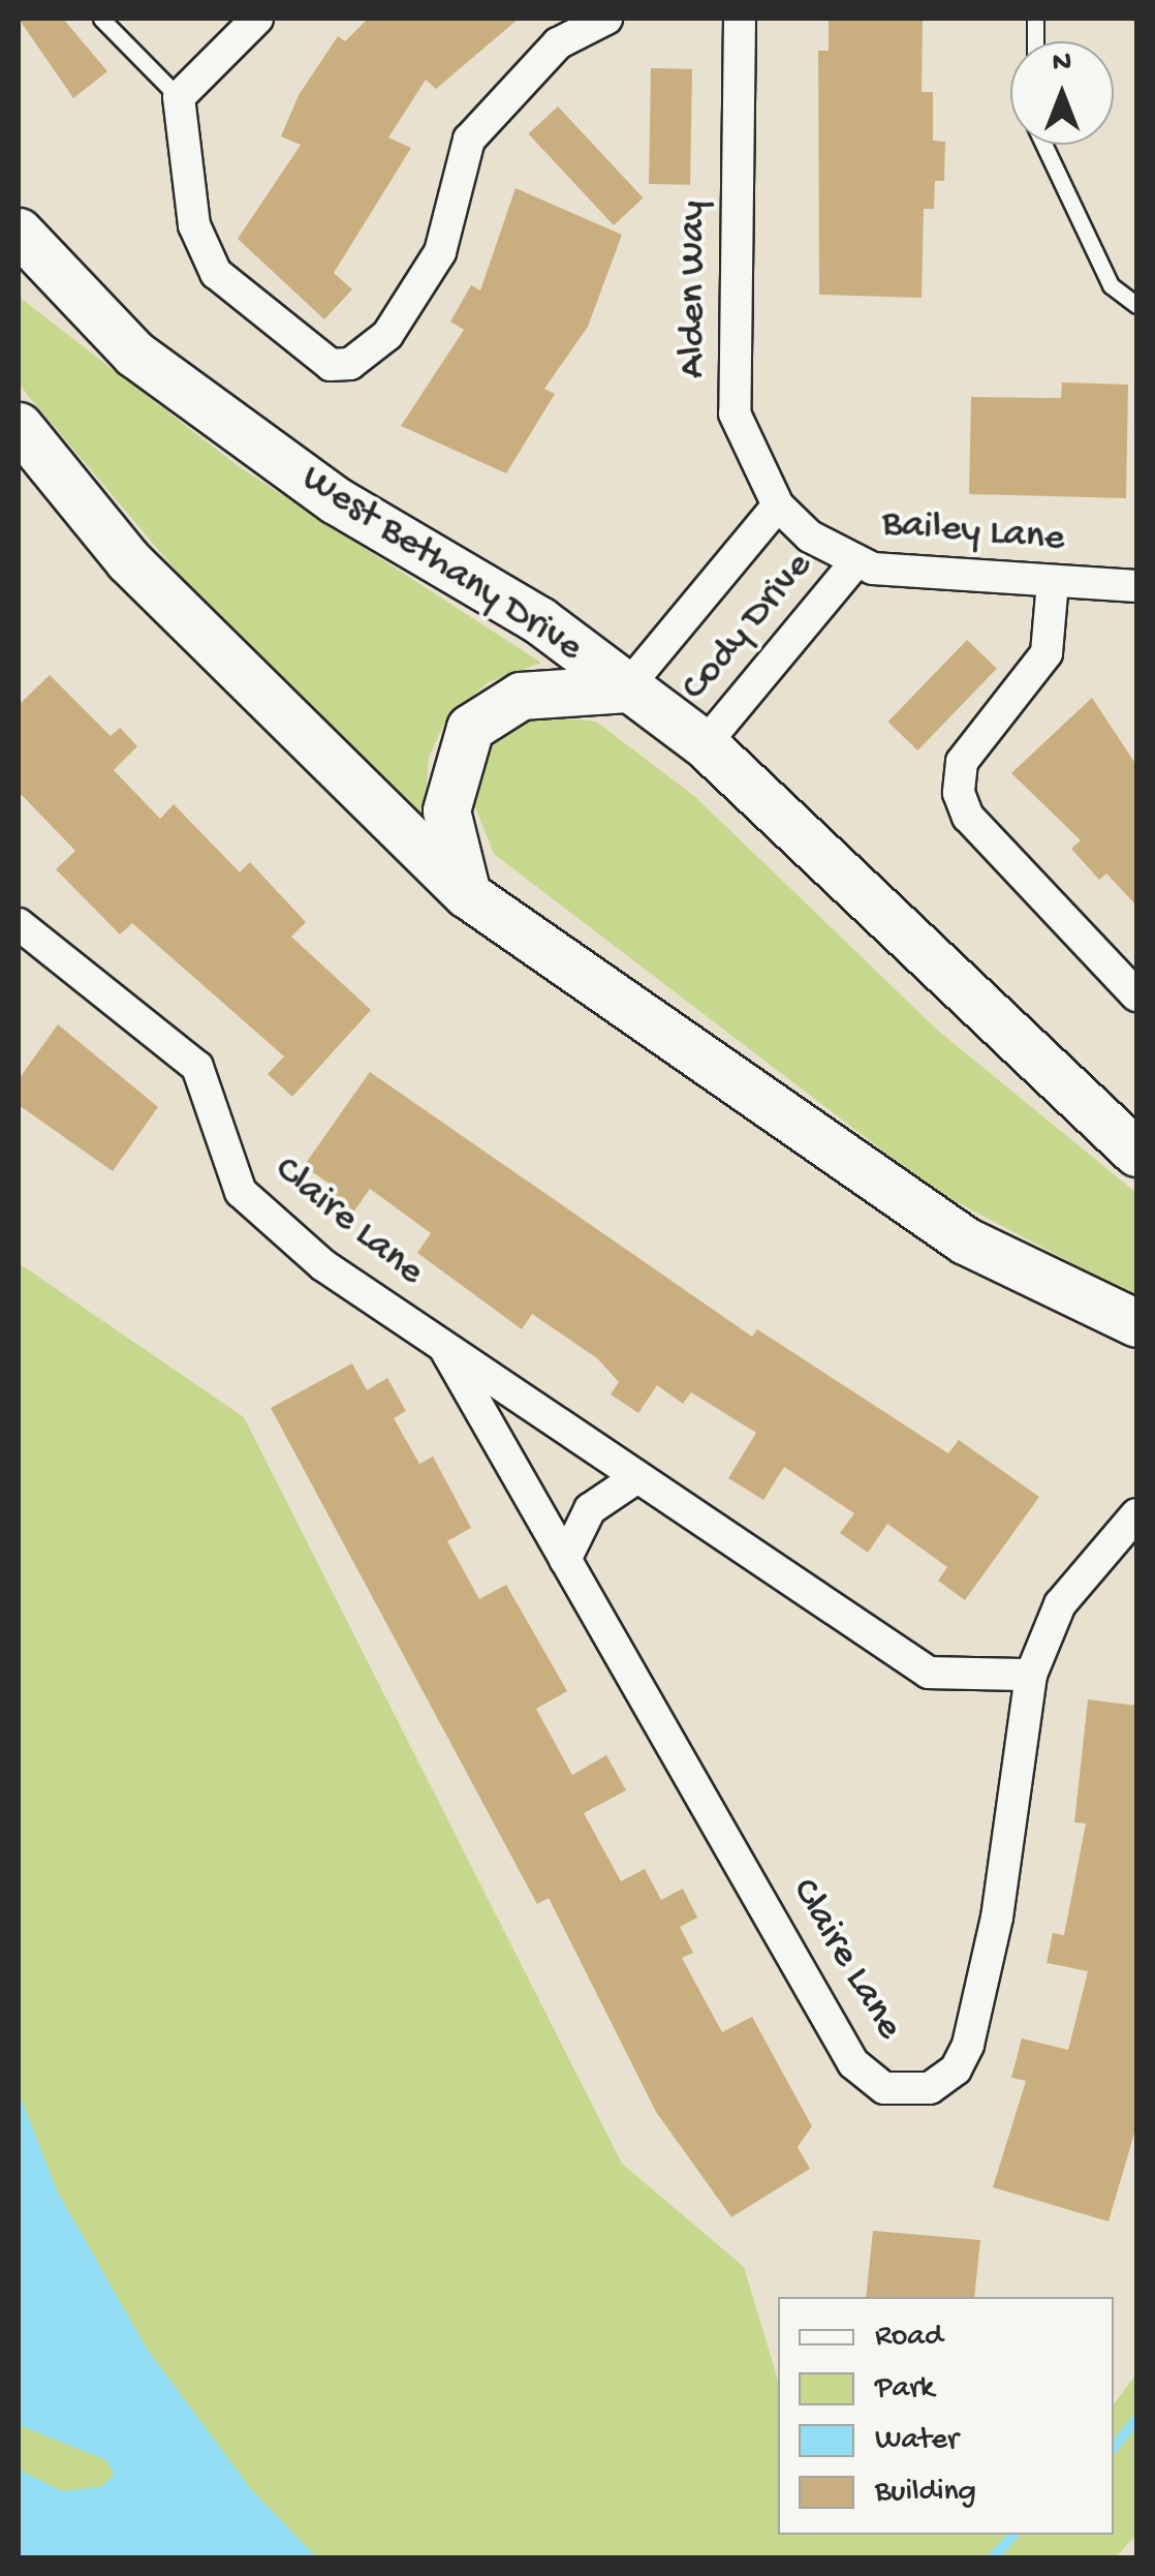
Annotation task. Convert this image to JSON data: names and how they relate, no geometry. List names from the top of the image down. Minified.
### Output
{"streets":{"main road":["West Bethany Drive"],"street":["Alden Way","Bailey Lane","Cody Drive","Claire Lane"]},"crossings":[["Alden Way","Bailey Lane"],["Alden Way","Cody Drive"],["Bailey Lane","Cody Drive"],["West Bethany Drive","Cody Drive"]],"legend":["Road","Park","Water","Building"],"north":"top"}
